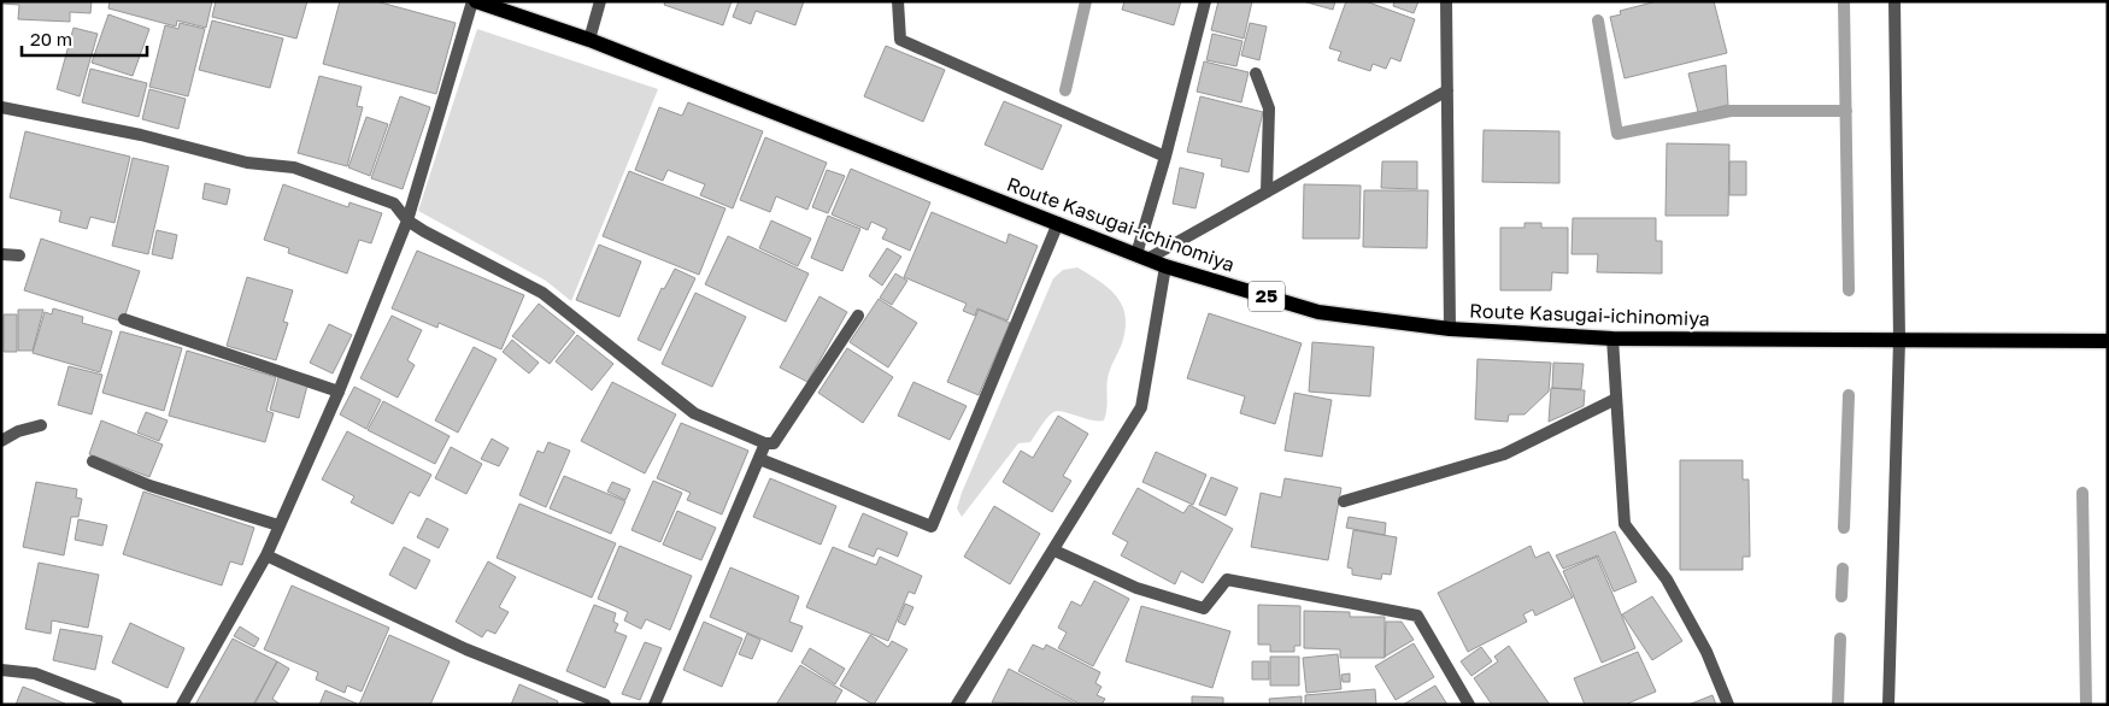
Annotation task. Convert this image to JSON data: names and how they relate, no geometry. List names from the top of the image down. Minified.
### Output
{"streets":{"main road":["Route Kasugai-ichinomiya","25"]},"scale_bar":"20 m"}
